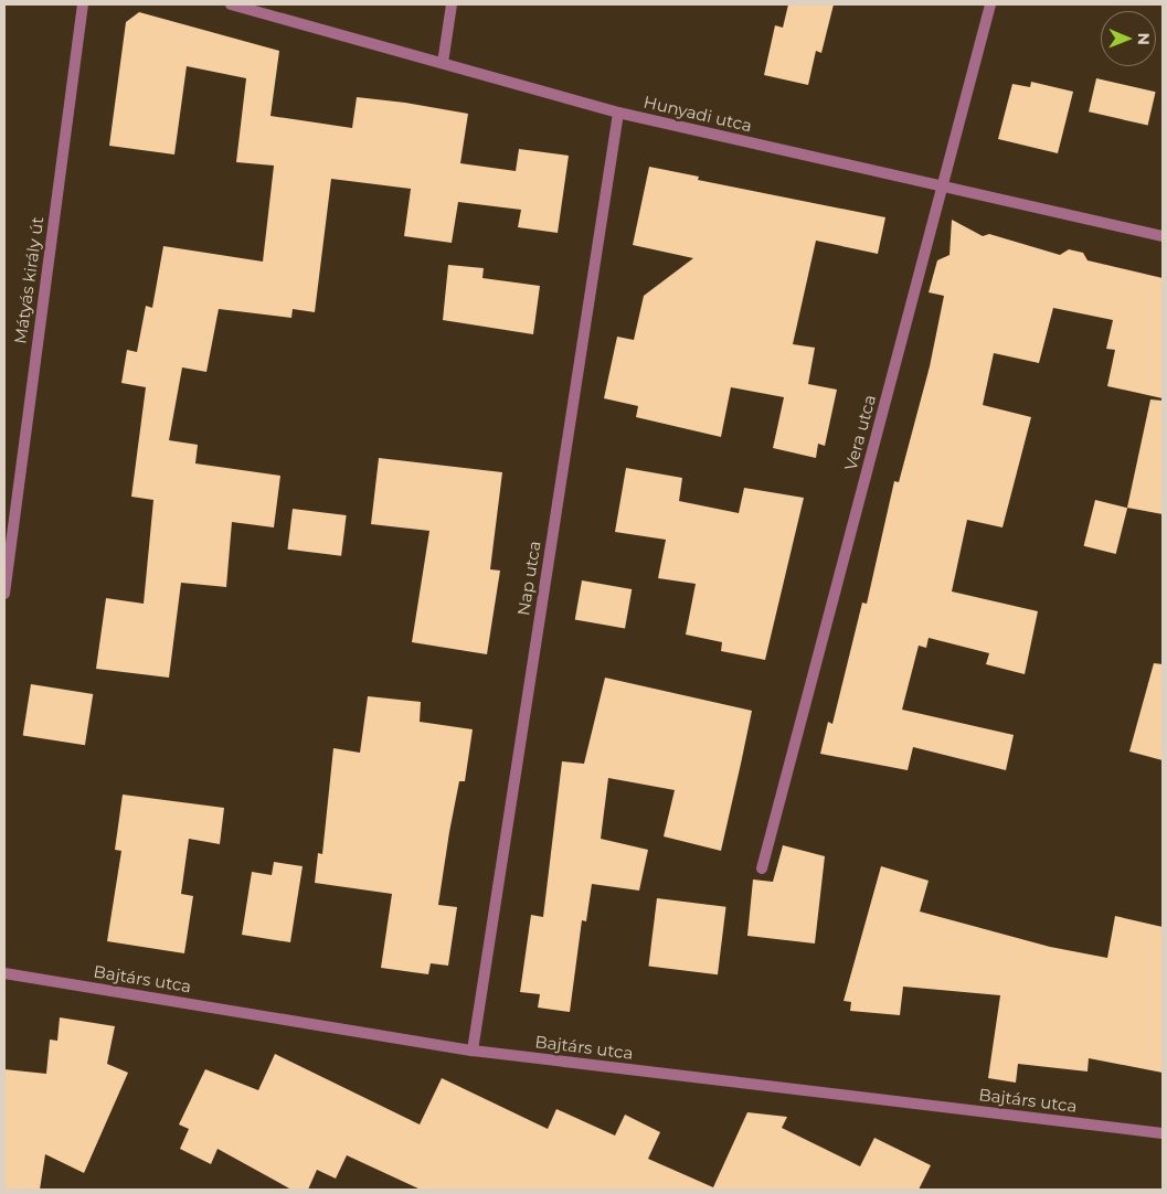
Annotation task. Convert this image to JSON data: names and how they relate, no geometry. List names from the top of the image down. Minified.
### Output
{"streets":{"street":["Hunyadi utca","Mátyás király út","Vera utca","Nap utca","Bajtárs utca"]},"crossings":[["Hunyadi utca","Vera utca"],["Hunyadi utca","Nap utca"],["Nap utca","Bajtárs utca"]],"north":"right"}
